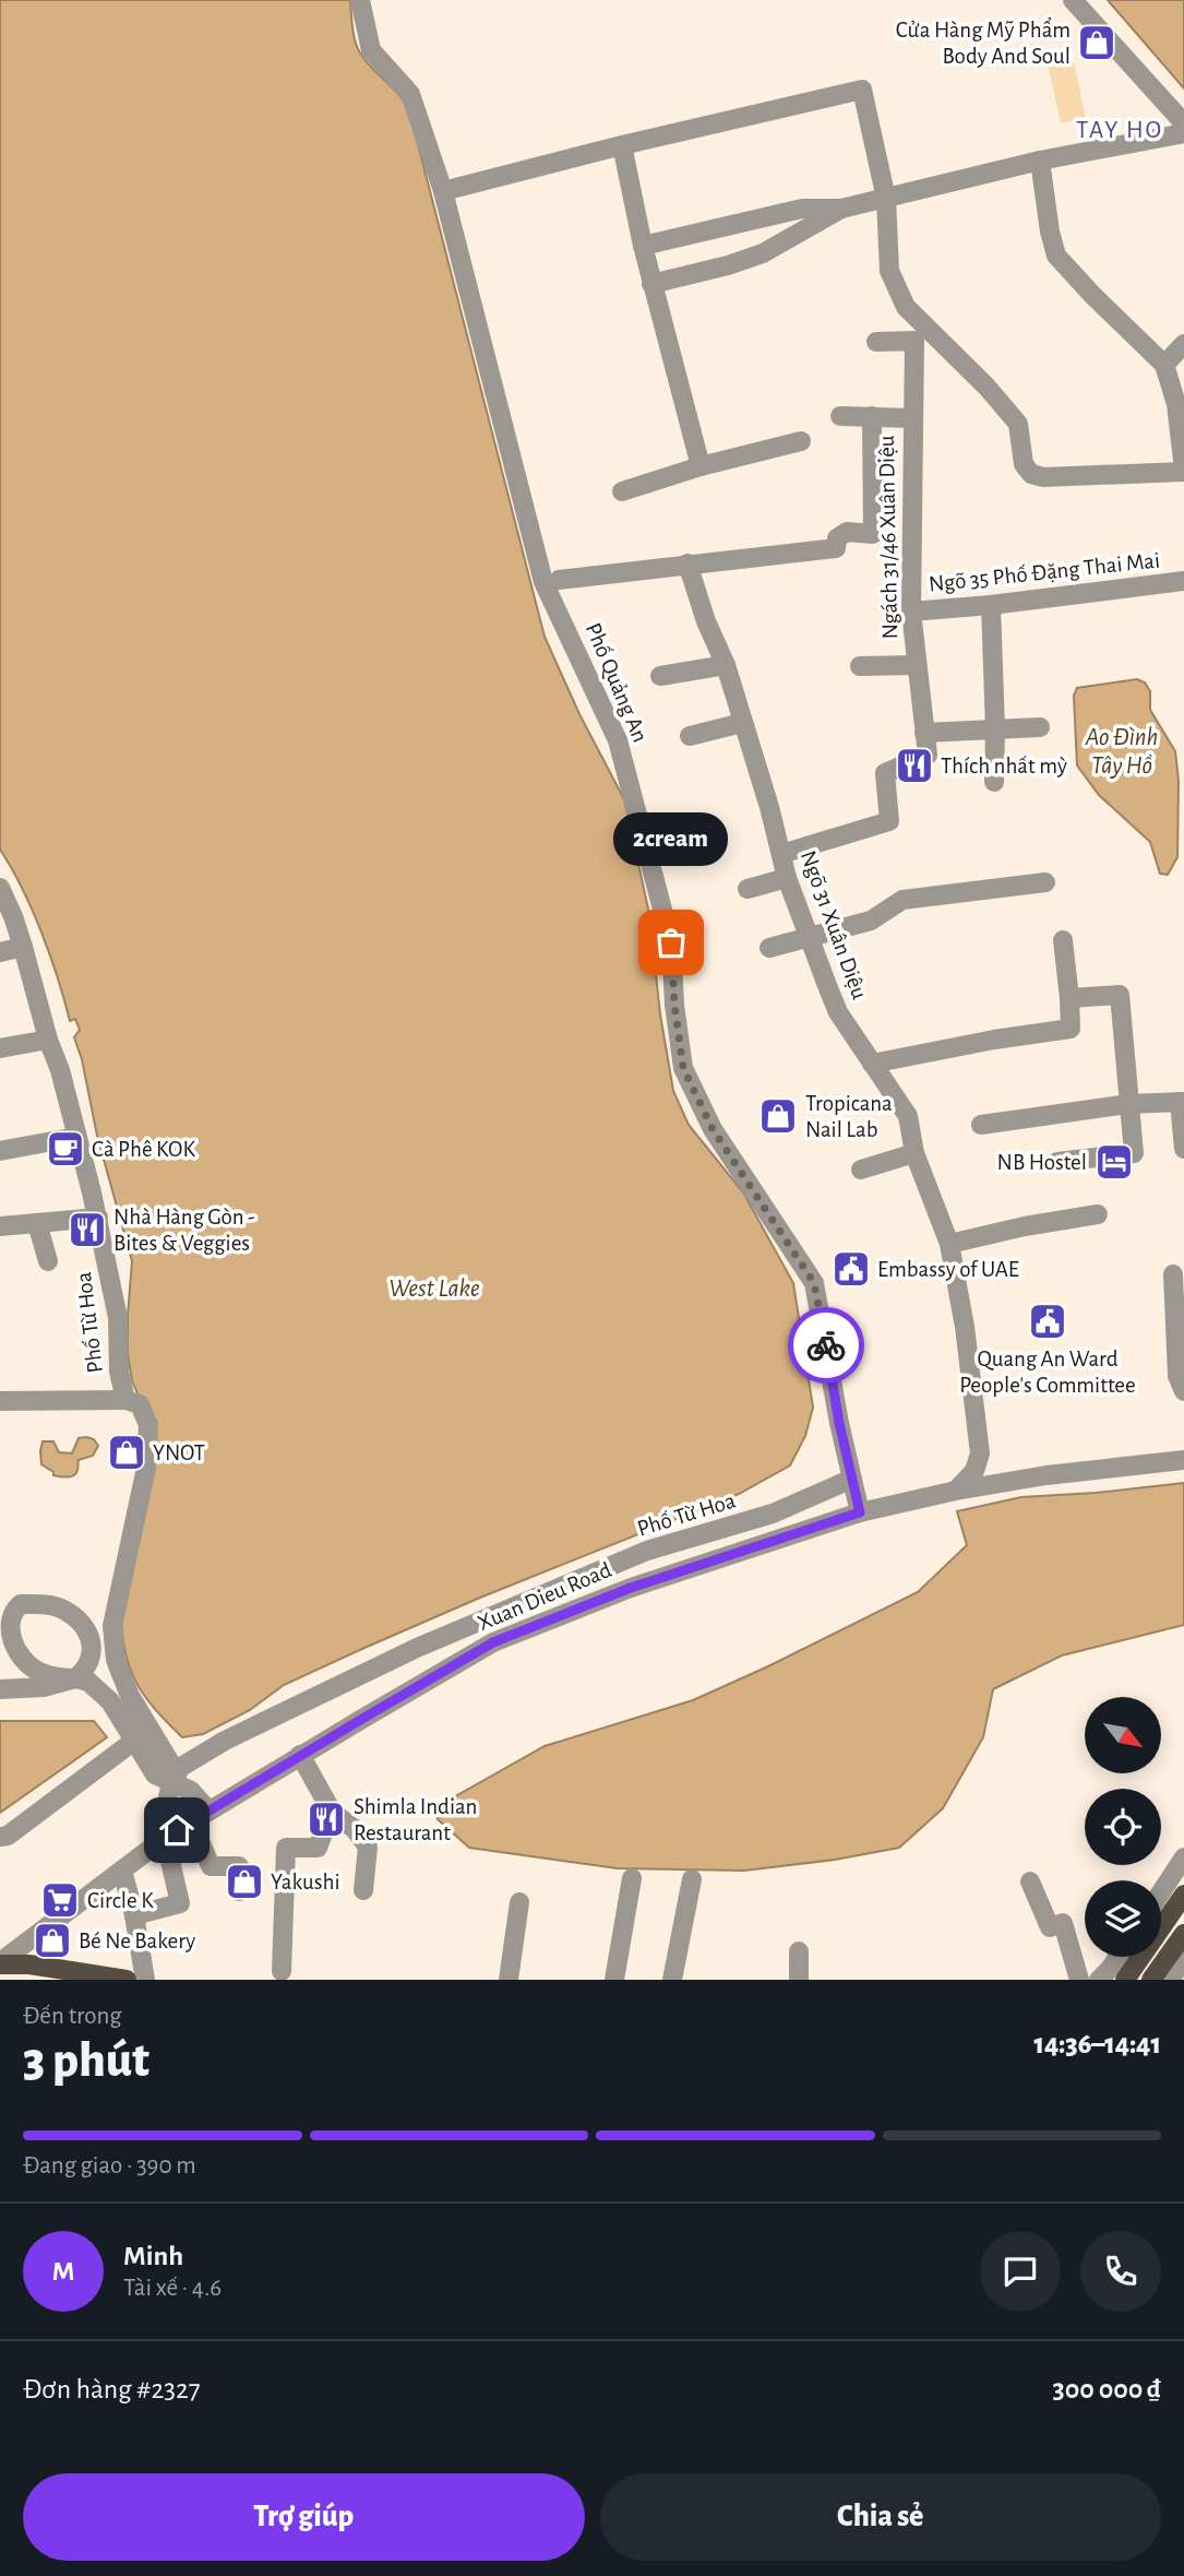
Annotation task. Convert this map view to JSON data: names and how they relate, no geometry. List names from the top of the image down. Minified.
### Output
{"streets":{"street":["Ngách 31/46 Xuân Diệu","Ngõ 35 Phố Đặng Thai Mai","Phố Quảng An","Ngõ 31 Xuân Diệu","Phố Từ Hoa","Xuan Dieu Road"]},"crossings":[["Ngách 31/46 Xuân Diệu","Ngõ 35 Phố Đặng Thai Mai"],["Ngách 31/46 Xuân Diệu","Ngõ 31 Xuân Diệu"],["Phố Quảng An","Phố Từ Hoa"],["Phố Quảng An","Xuan Dieu Road"],["Ngõ 31 Xuân Diệu","Xuan Dieu Road"],["Phố Từ Hoa","Xuan Dieu Road"]],"districts":["TAY HO"],"water":["Ao Đình Tây Hồ","West Lake"],"places":{"shop":["Cửa Hàng Mỹ Phẩm Body And Soul","Tropicana Nail Lab","YNOT","Yakushi","Bé Ne Bakery"],"restaurant":["Thích nhất mỳ","Nhà Hàng Gòn - Bites & Veggies","Shimla Indian Restaurant"],"other":["2cream"],"cafe":["Cà Phê KOK"],"hotel":["NB Hostel"],"public building":["Embassy of UAE","Quang An Ward People's Committee"],"supermarket":["Circle K"]},"north":"bottom right","page":{"bubble":"2cream","heading":["3 phút","Đến trong","14:36–14:41"],"panel":["Minh","Tài xế · 4.6","Đơn hàng #2327","300 000 ₫"],"bar":"Đang giao · 390 m","round":"M","buttons":["Trợ giúp","Chia sẻ"]}}
